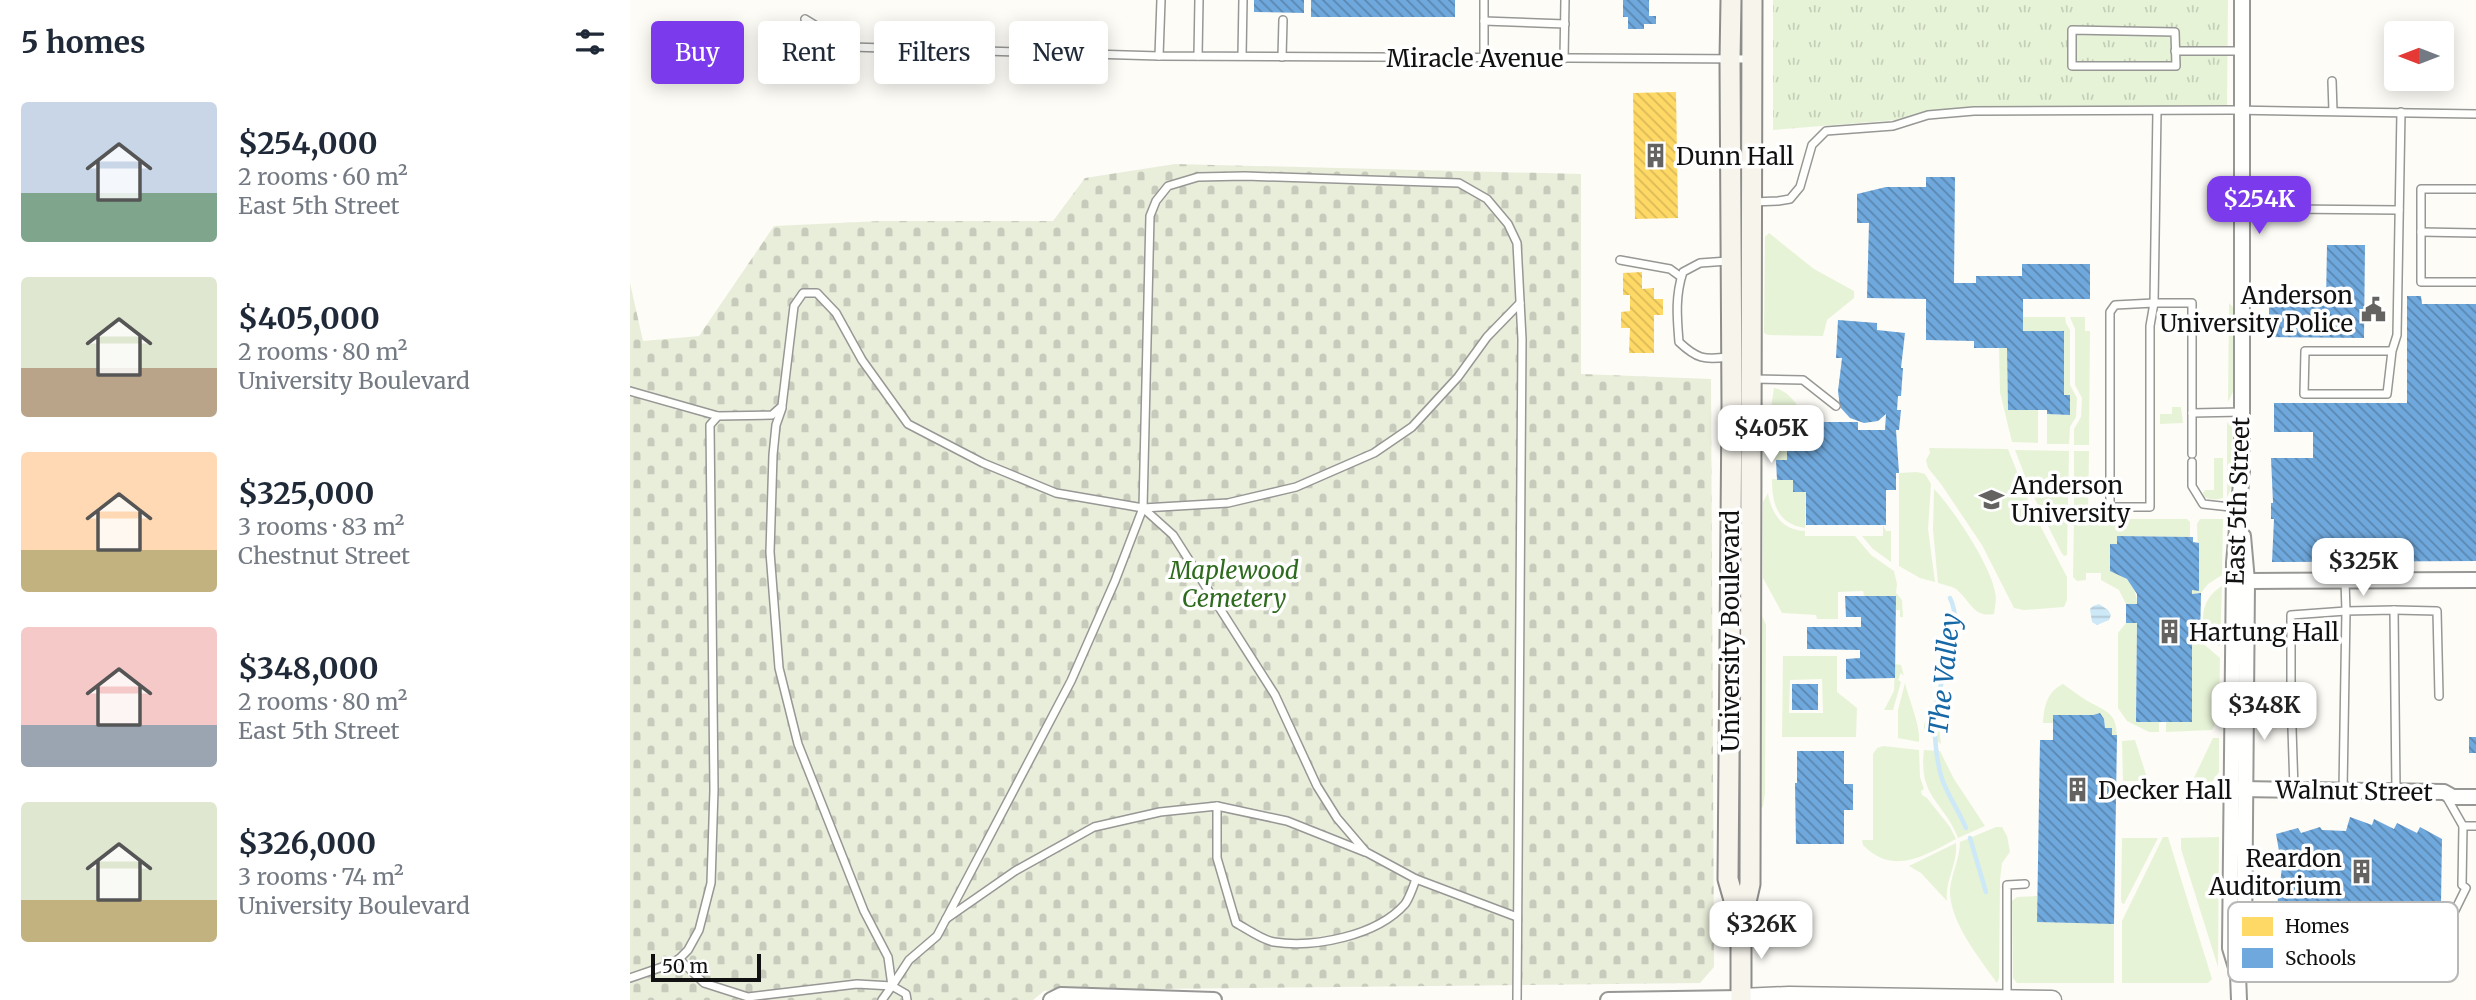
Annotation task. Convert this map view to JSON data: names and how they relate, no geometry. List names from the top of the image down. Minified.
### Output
{"streets":{"main road":["University Boulevard"],"street":["East 5th Street","Walnut Street"],"lane":["Miracle Avenue"]},"crossings":[["Miracle Avenue","University Boulevard"],["East 5th Street","Walnut Street"]],"water":["The Valley"],"parks":["Maplewood Cemetery"],"places":{"building":["Dunn Hall","Hartung Hall","Decker Hall","Reardon Auditorium"],"public building":["Anderson University Police"],"school or university":["Anderson University"]},"legend":["Homes","Schools"],"scale_bar":"50 m","north":"left","page":{"heading":"5 homes","chip":["Buy","Rent","Filters","New"],"list":[{"name":"$254,000","note":"2 rooms · 60 m² · East 5th Street"},{"name":"$405,000","note":"2 rooms · 80 m² · University Boulevard"},{"name":"$325,000","note":"3 rooms · 83 m² · Chestnut Street"},{"name":"$348,000","note":"2 rooms · 80 m² · East 5th Street"},{"name":"$326,000","note":"3 rooms · 74 m² · University Boulevard"}],"price":["$254K","$405K","$325K","$348K","$326K"],"scale":"50 m"}}
